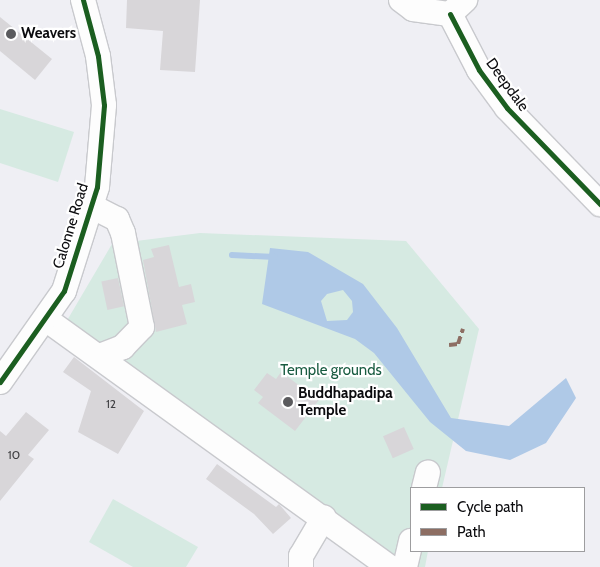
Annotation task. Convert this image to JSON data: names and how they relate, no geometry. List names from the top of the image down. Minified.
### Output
{"streets":{"street":["Deepdale","Calonne Road"]},"parks":["Temple grounds"],"places":["Weavers","Buddhapadipa Temple"],"house_numbers":["12","10"],"legend":["Cycle path","Path"]}
